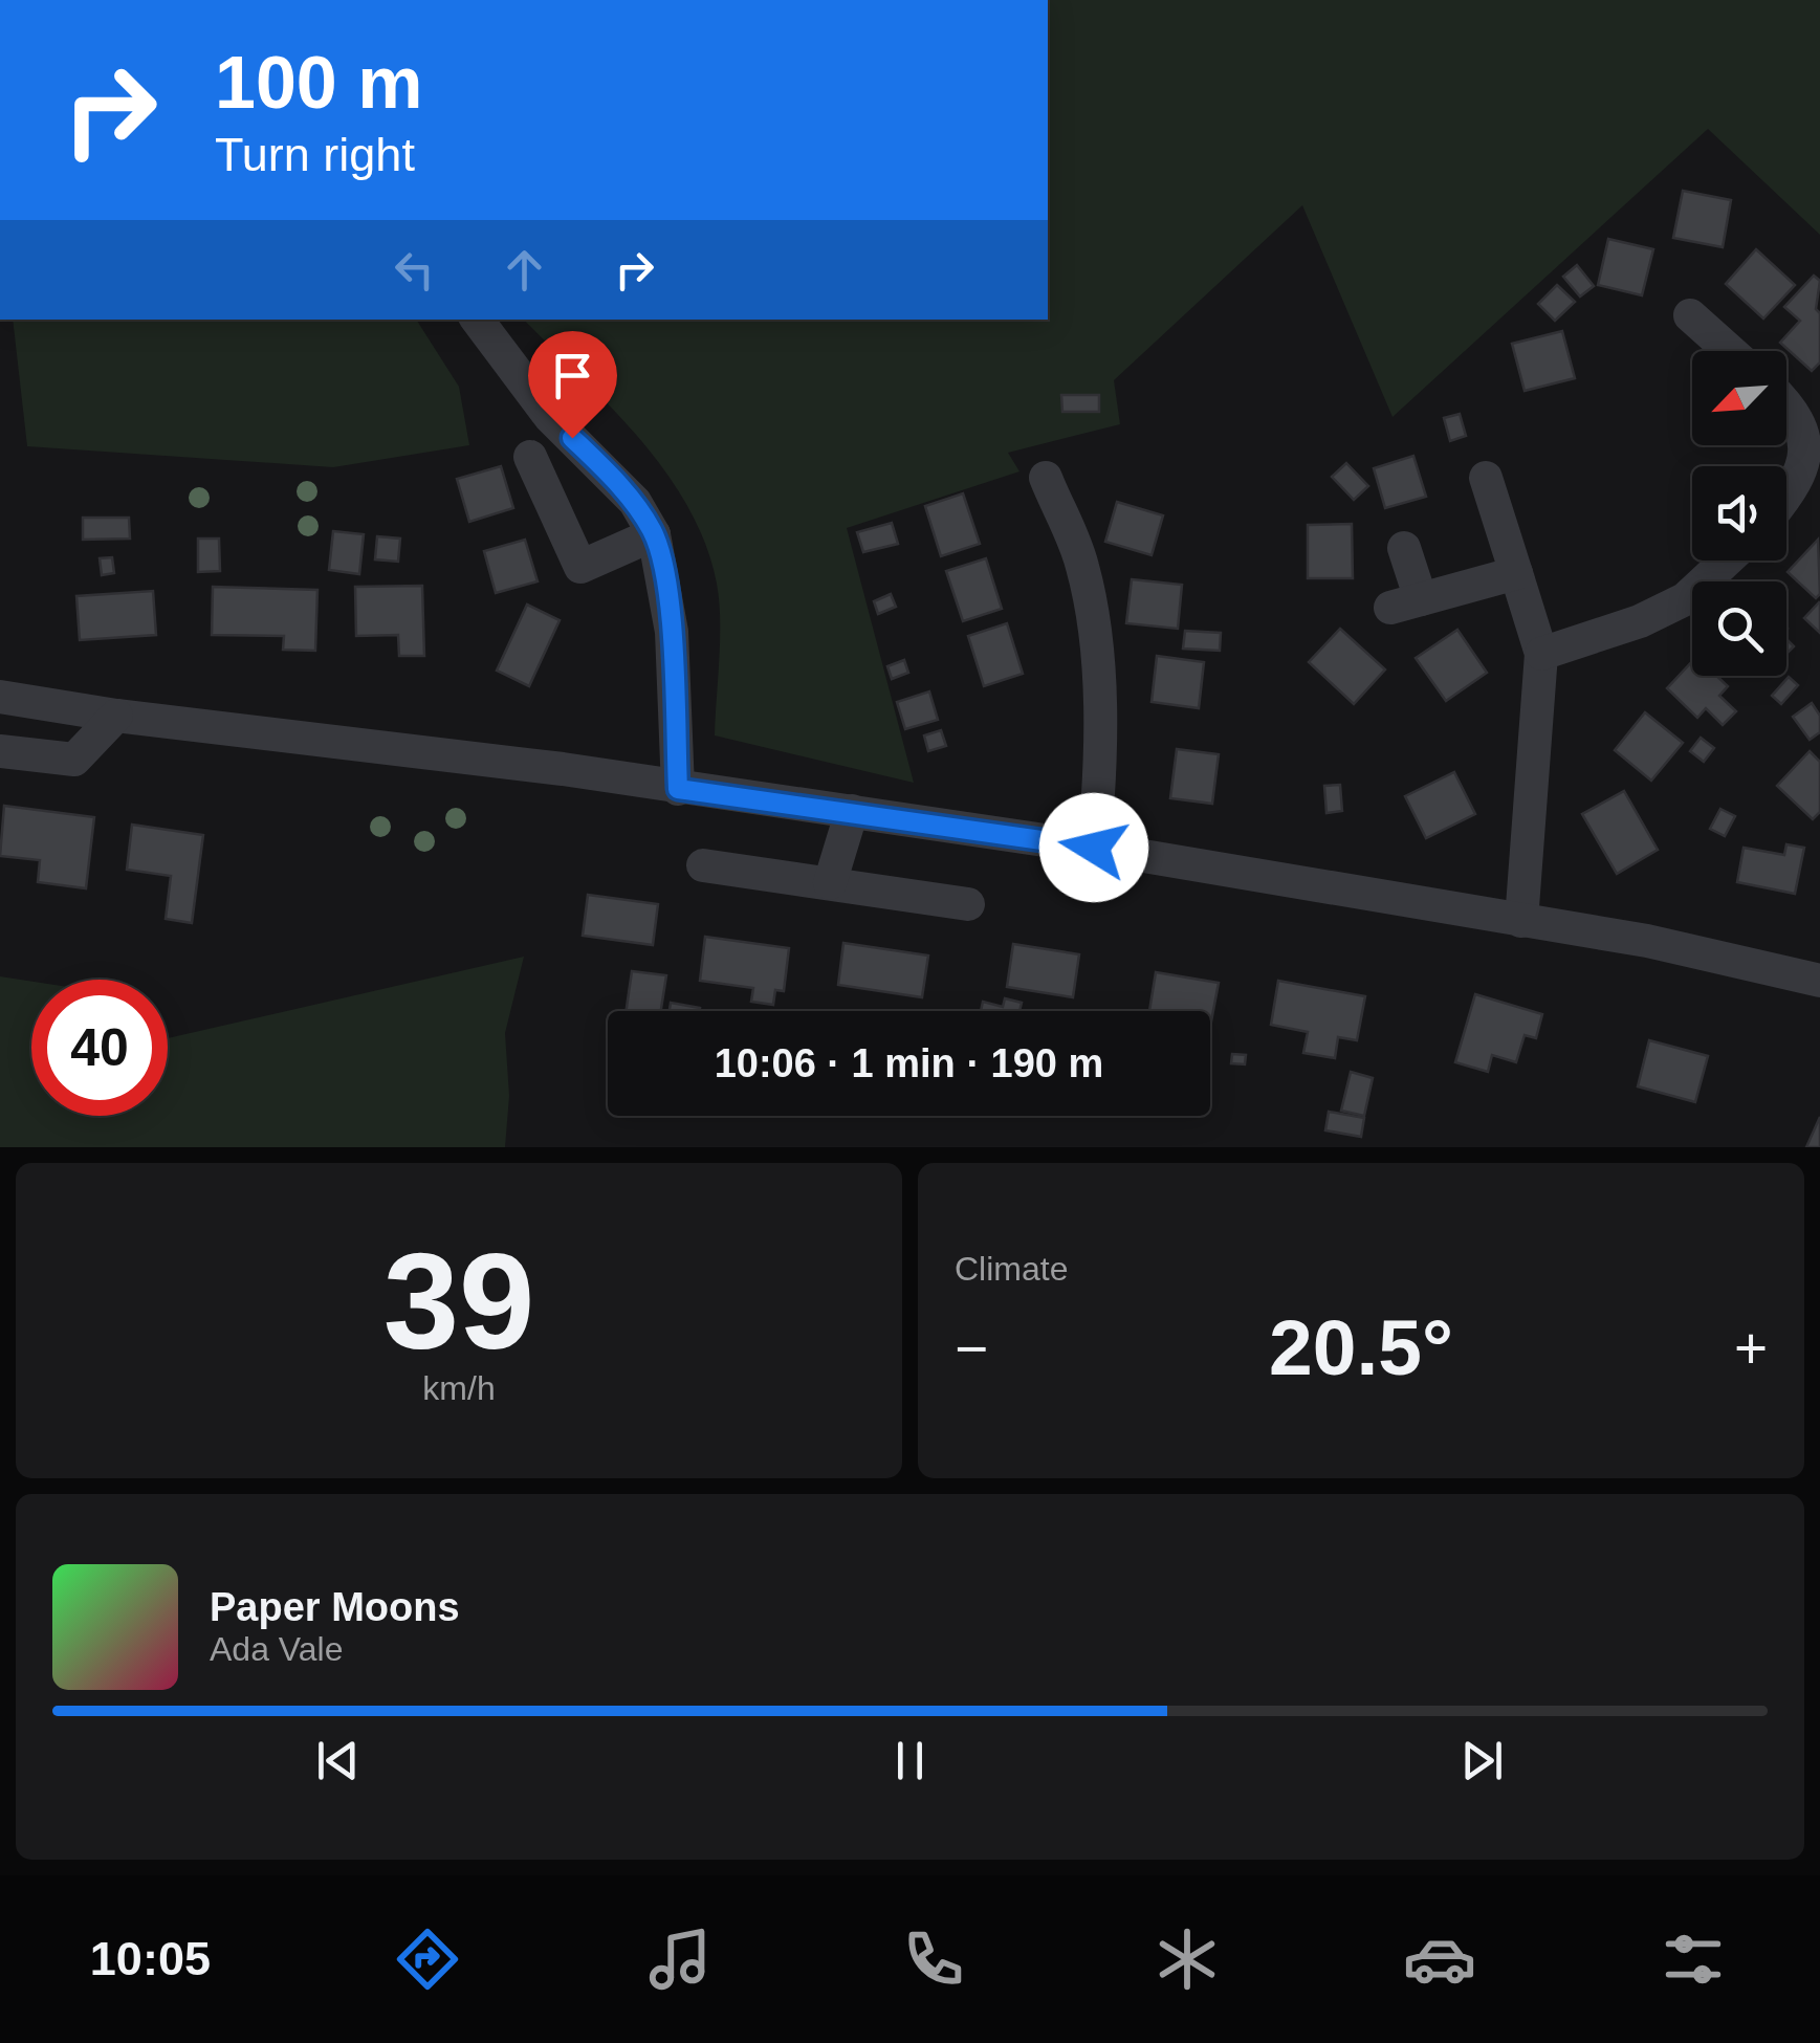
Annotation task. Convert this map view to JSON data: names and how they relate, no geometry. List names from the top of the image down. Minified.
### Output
{"north":"bottom left","page":{"turn":["100 m","Turn right"],"limit":"40","trip":"10:06 · 1 min · 190 m","tile":[["39","km/h"],"Climate"],"heat":["−","20.5°","+"],"song":["Paper Moons","Ada Vale"],"tabs":"10:05"}}
